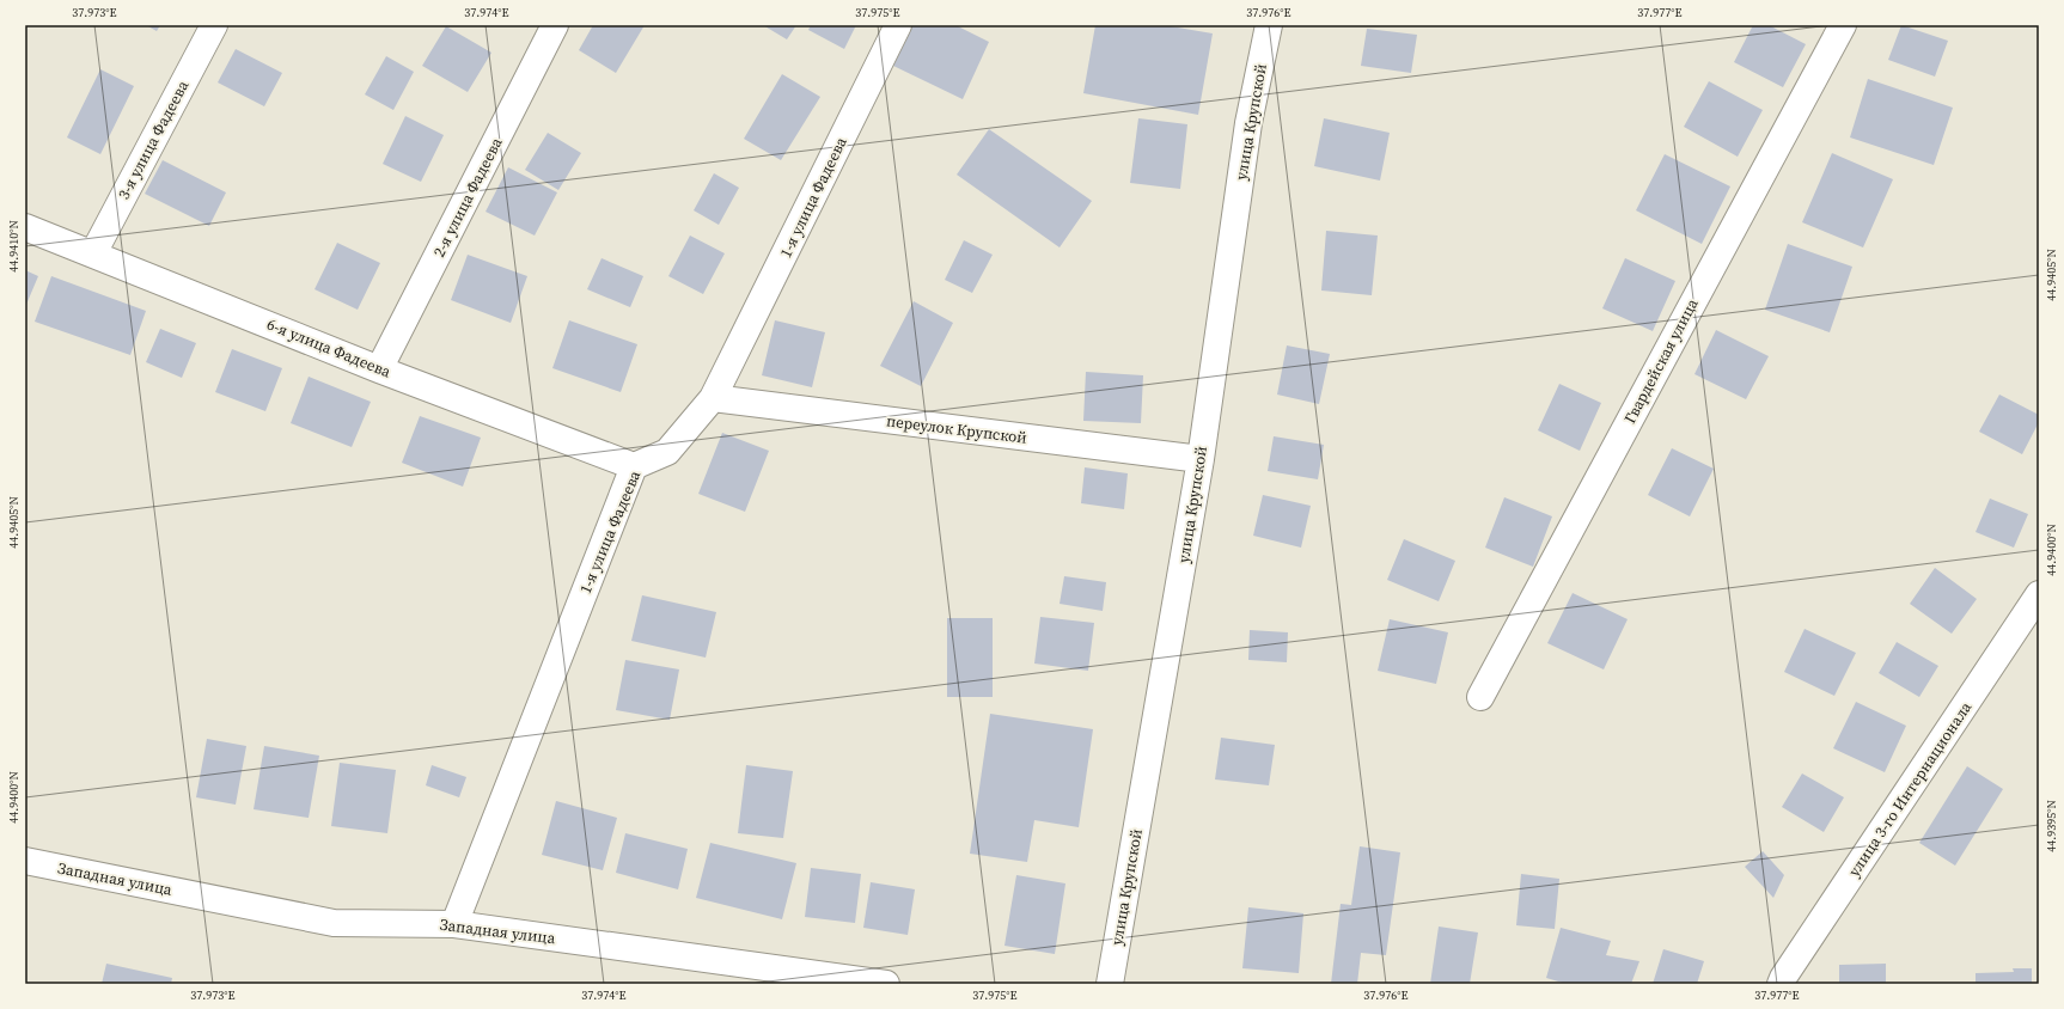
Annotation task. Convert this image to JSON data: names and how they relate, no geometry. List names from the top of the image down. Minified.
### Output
{"streets":{"street":["улица Крупской","3-я улица Фадеева","2-я улица Фадеева","1-я улица Фадеева","6-я улица Фадеева","Гвардейская улица","переулок Крупской","улица 3-го Интернационала","Западная улица"]},"crossings":[["улица Крупской","переулок Крупской"],["3-я улица Фадеева","6-я улица Фадеева"],["2-я улица Фадеева","6-я улица Фадеева"],["1-я улица Фадеева","6-я улица Фадеева"],["1-я улица Фадеева","переулок Крупской"],["1-я улица Фадеева","Западная улица"]],"coordinates":["37.973°E","37.974°E","37.975°E","37.976°E","37.977°E","44.9410°N","44.9405°N","44.9400°N","44.9395°N"]}
